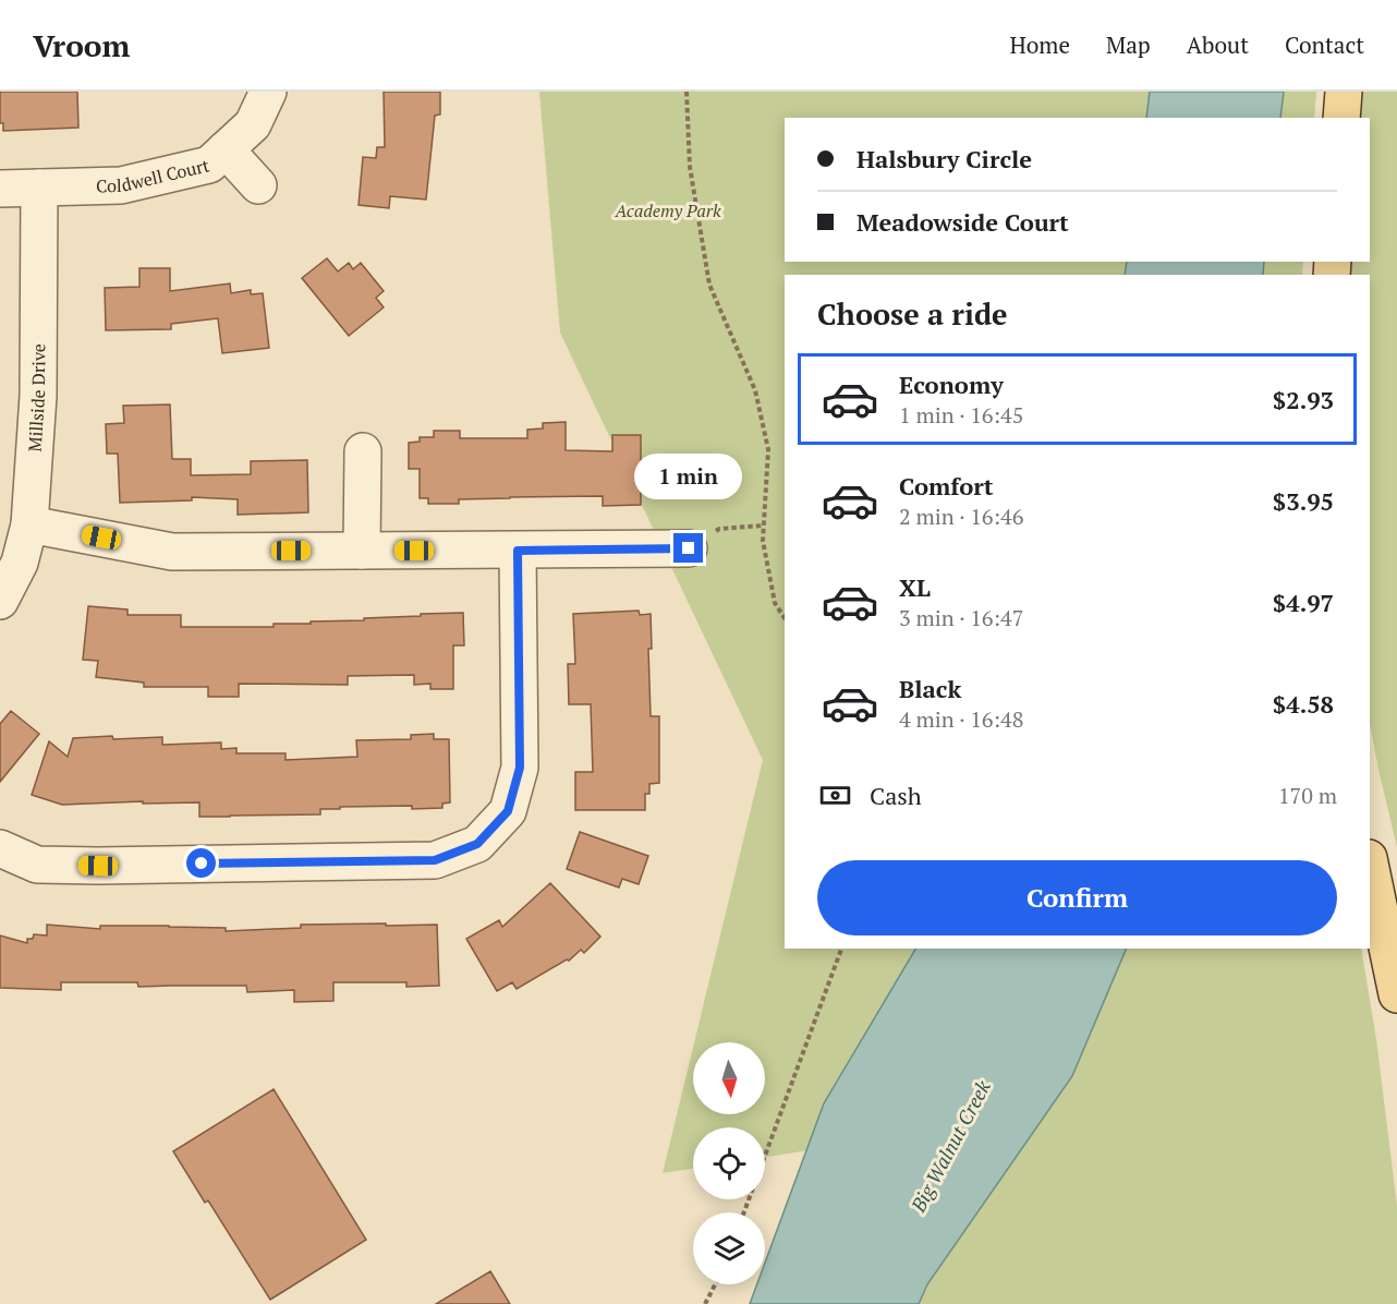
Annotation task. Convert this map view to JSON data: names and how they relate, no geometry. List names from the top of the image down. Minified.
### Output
{"streets":{"street":["Coldwell Court","Millside Drive"]},"crossings":[["Coldwell Court","Millside Drive"]],"water":["Big Walnut Creek"],"parks":["Academy Park"],"north":"bottom","page":{"header":"Vroom","nav":["Home","Map","About","Contact"],"banner":["Halsbury Circle","Meadowside Court"],"heading":"Choose a ride","list":[{"name":"Economy","note":"1 min · 16:45","value":"$2.93"},{"name":"Comfort","note":"2 min · 16:46","value":"$3.95"},{"name":"XL","note":"3 min · 16:47","value":"$4.97"},{"name":"Black","note":"4 min · 16:48","value":"$4.58"}],"bubble":"1 min","pay":["Cash","170 m"],"buttons":"Confirm"}}
